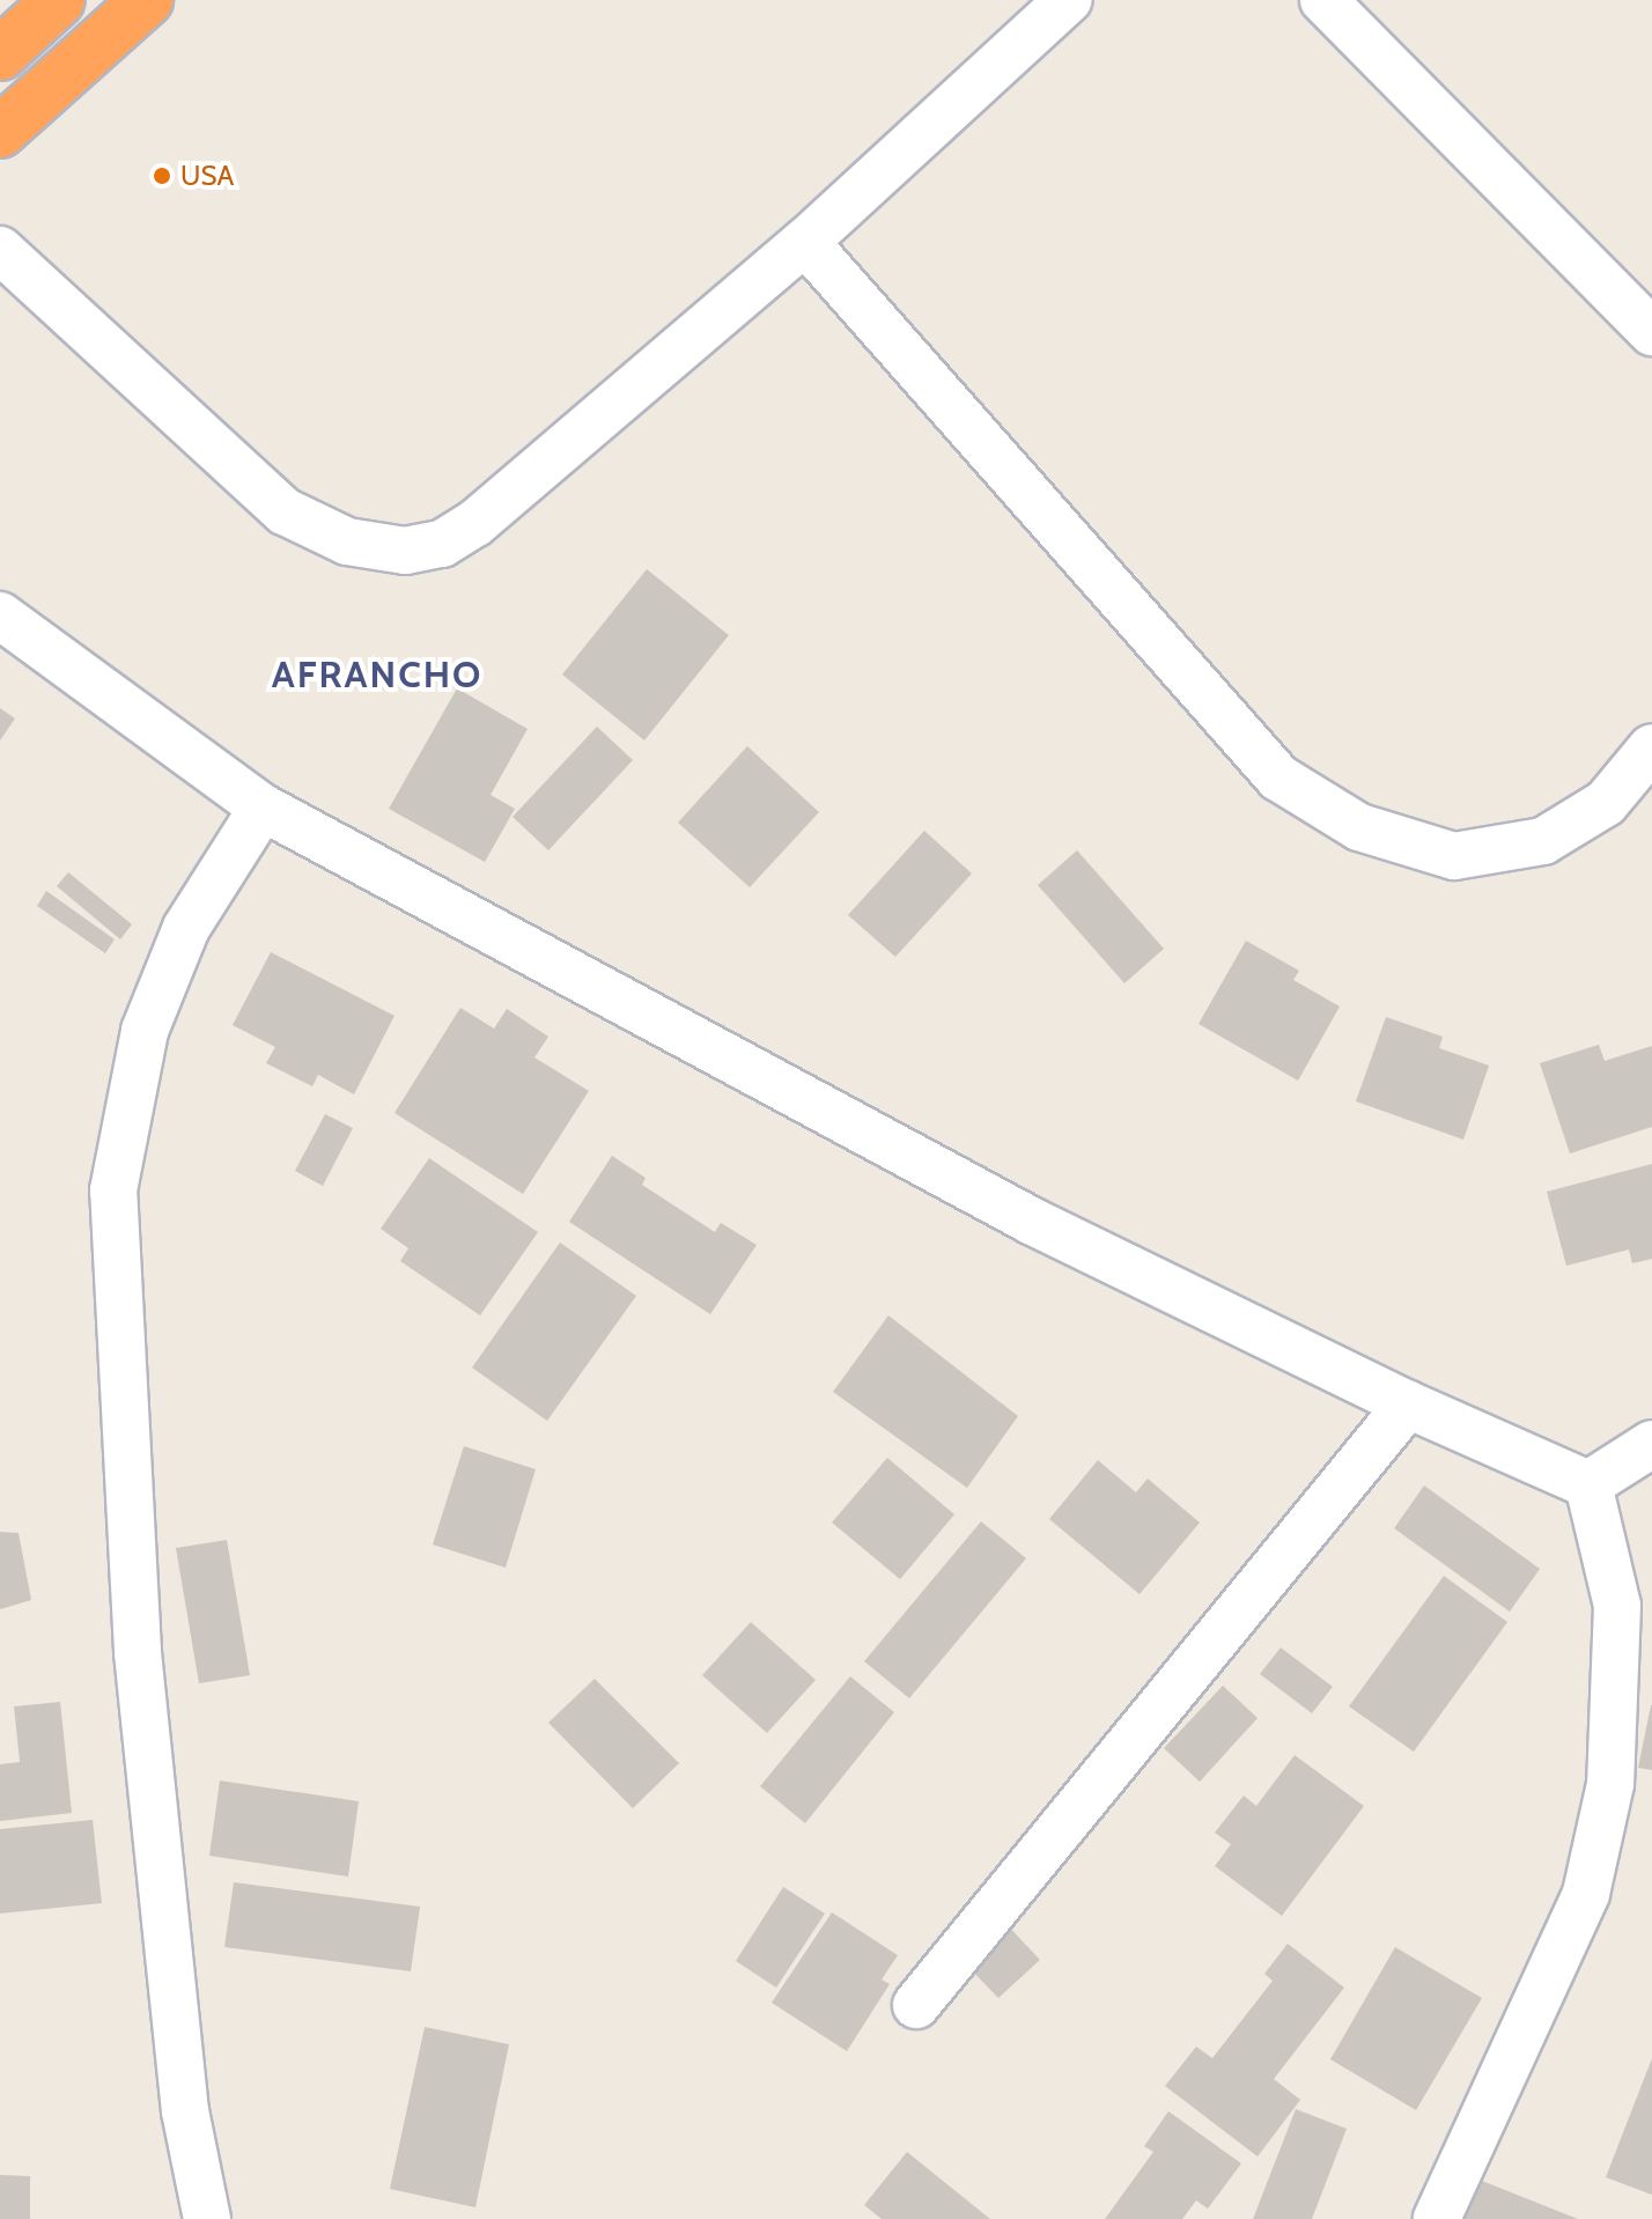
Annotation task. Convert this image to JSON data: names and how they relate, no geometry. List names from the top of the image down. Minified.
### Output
{"districts":["AFRANCHO"],"places":["USA"]}
